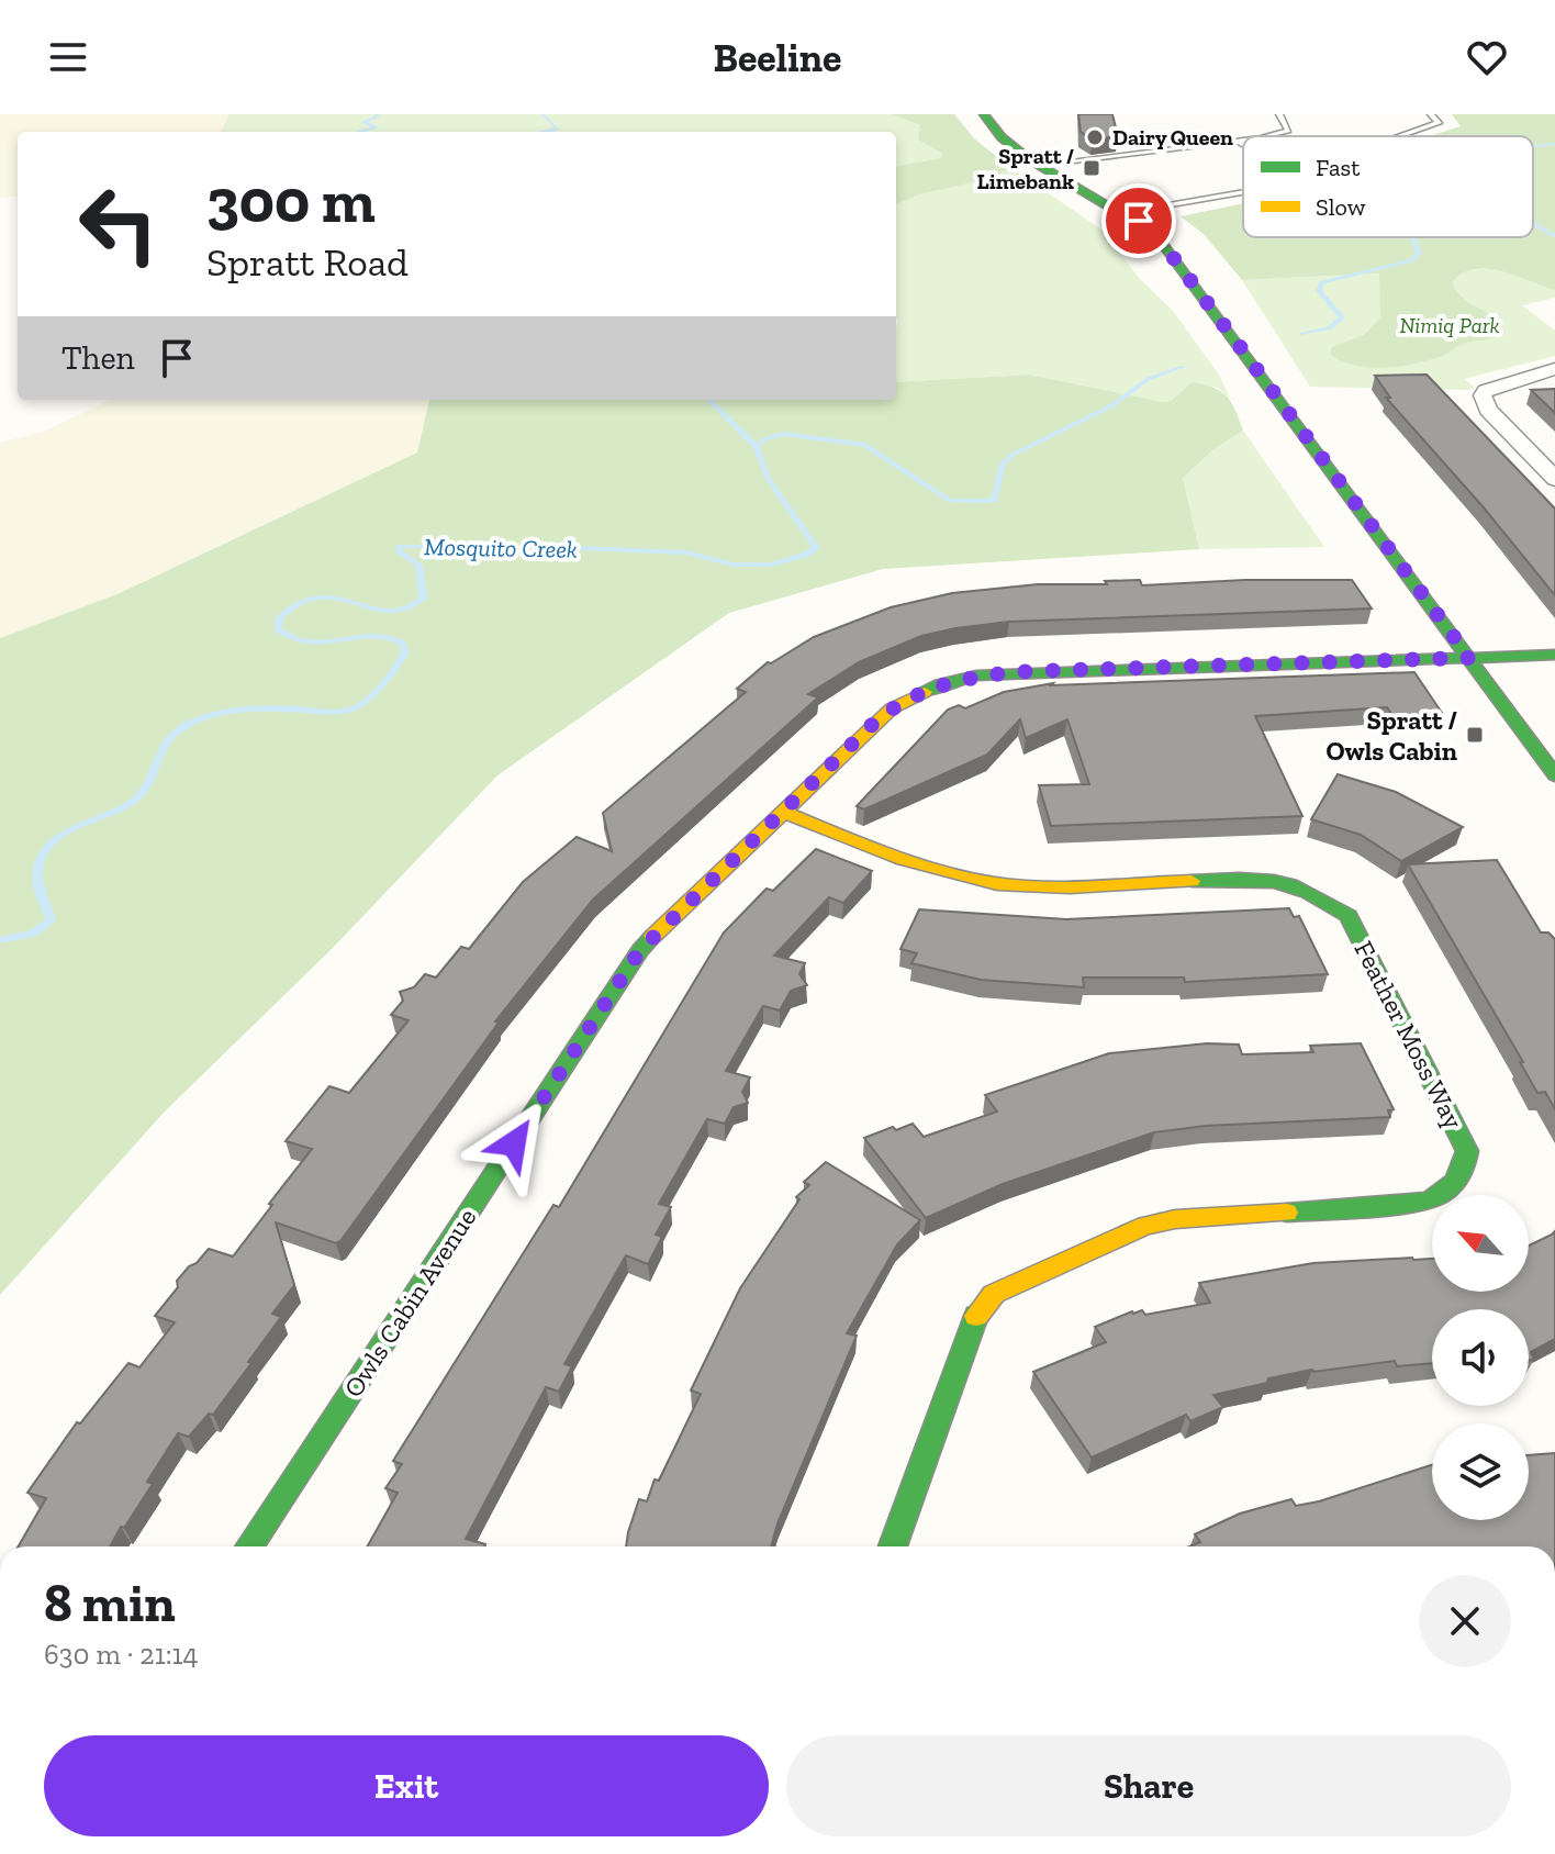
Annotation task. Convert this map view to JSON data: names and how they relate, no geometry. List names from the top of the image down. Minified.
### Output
{"streets":{"street":["Feather Moss Way","Owls Cabin Avenue"]},"crossings":[["Feather Moss Way","Owls Cabin Avenue"]],"water":["Mosquito Creek"],"parks":["Nimiq Park"],"places":{"other":["Dairy Queen"],"transit":["Spratt / Limebank","Spratt / Owls Cabin"]},"legend":["Fast","Slow"],"north":"top left","page":{"header":"Beeline","turn":["300 m","Spratt Road"],"then":"Then","heading":["8 min","630 m · 21:14"],"buttons":["Exit","Share"]}}
